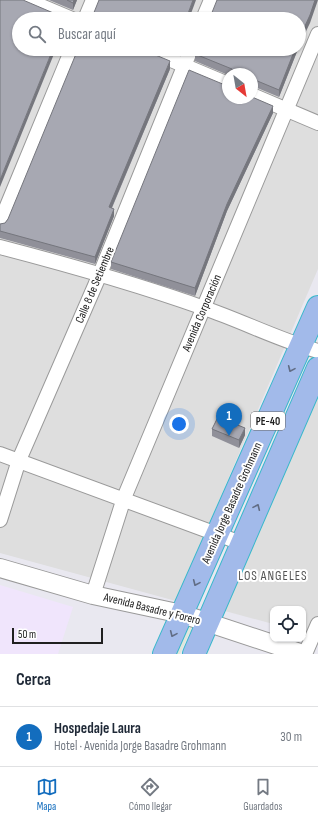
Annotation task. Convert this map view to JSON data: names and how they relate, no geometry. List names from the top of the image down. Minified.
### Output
{"streets":{"highway":["PE-40","Avenida Jorge Basadre Grohmann"],"street":["Calle 8 de Setiembre","Avenida Corporación","Avenida Basadre y Forero"]},"crossings":[["Avenida Corporación","Avenida Basadre y Forero"],["Avenida Jorge Basadre Grohmann","Avenida Basadre y Forero"]],"districts":["LOS ANGELES"],"scale_bar":"50 m","north":"bottom right","page":{"search":"Buscar aquí","pins":"1","scale":"50 m","heading":"Cerca","list":[{"mark":"1","name":"Hospedaje Laura","note":"Hotel · Avenida Jorge Basadre Grohmann","value":"30 m"}],"nav":["Mapa","Cómo llegar","Guardados"]}}
